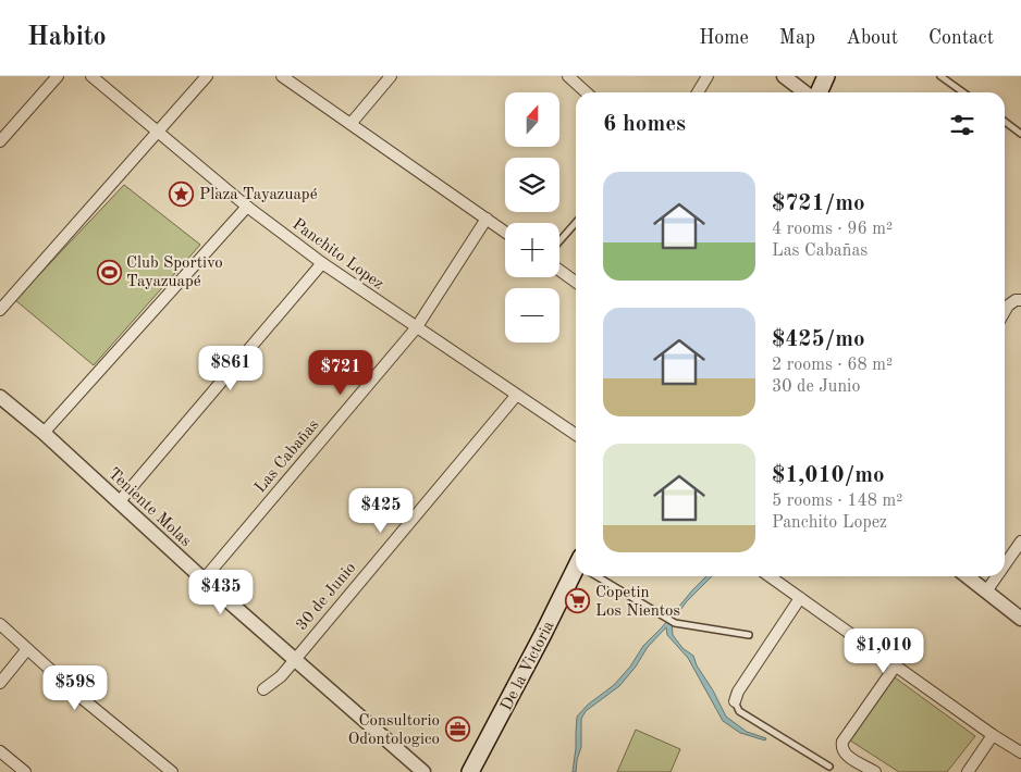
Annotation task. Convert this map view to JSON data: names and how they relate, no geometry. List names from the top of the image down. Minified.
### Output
{"streets":{"main road":["De la Victoria"],"street":["Panchito Lopez","Las Cabañas","Teniente Molas","30 de Junio"]},"crossings":[["Panchito Lopez","Las Cabañas"],["Panchito Lopez","30 de Junio"],["Las Cabañas","Teniente Molas"],["Teniente Molas","30 de Junio"]],"places":{"place":["Plaza Tayazuapé"],"sports":["Club Sportivo Tayazuapé"],"supermarket":["Copetin Los Nientos"],"office":["Consultorio Odontologico"]},"north":"top","page":{"header":"Habito","nav":["Home","Map","About","Contact"],"map_buttons":["+","−"],"heading":"6 homes","list":[{"name":"$721/mo","note":"4 rooms · 96 m² · Las Cabañas"},{"name":"$425/mo","note":"2 rooms · 68 m² · 30 de Junio"},{"name":"$1,010/mo","note":"5 rooms · 148 m² · Panchito Lopez"}],"price":["$861","$721","$425","$435","$1,010","$598"]}}
